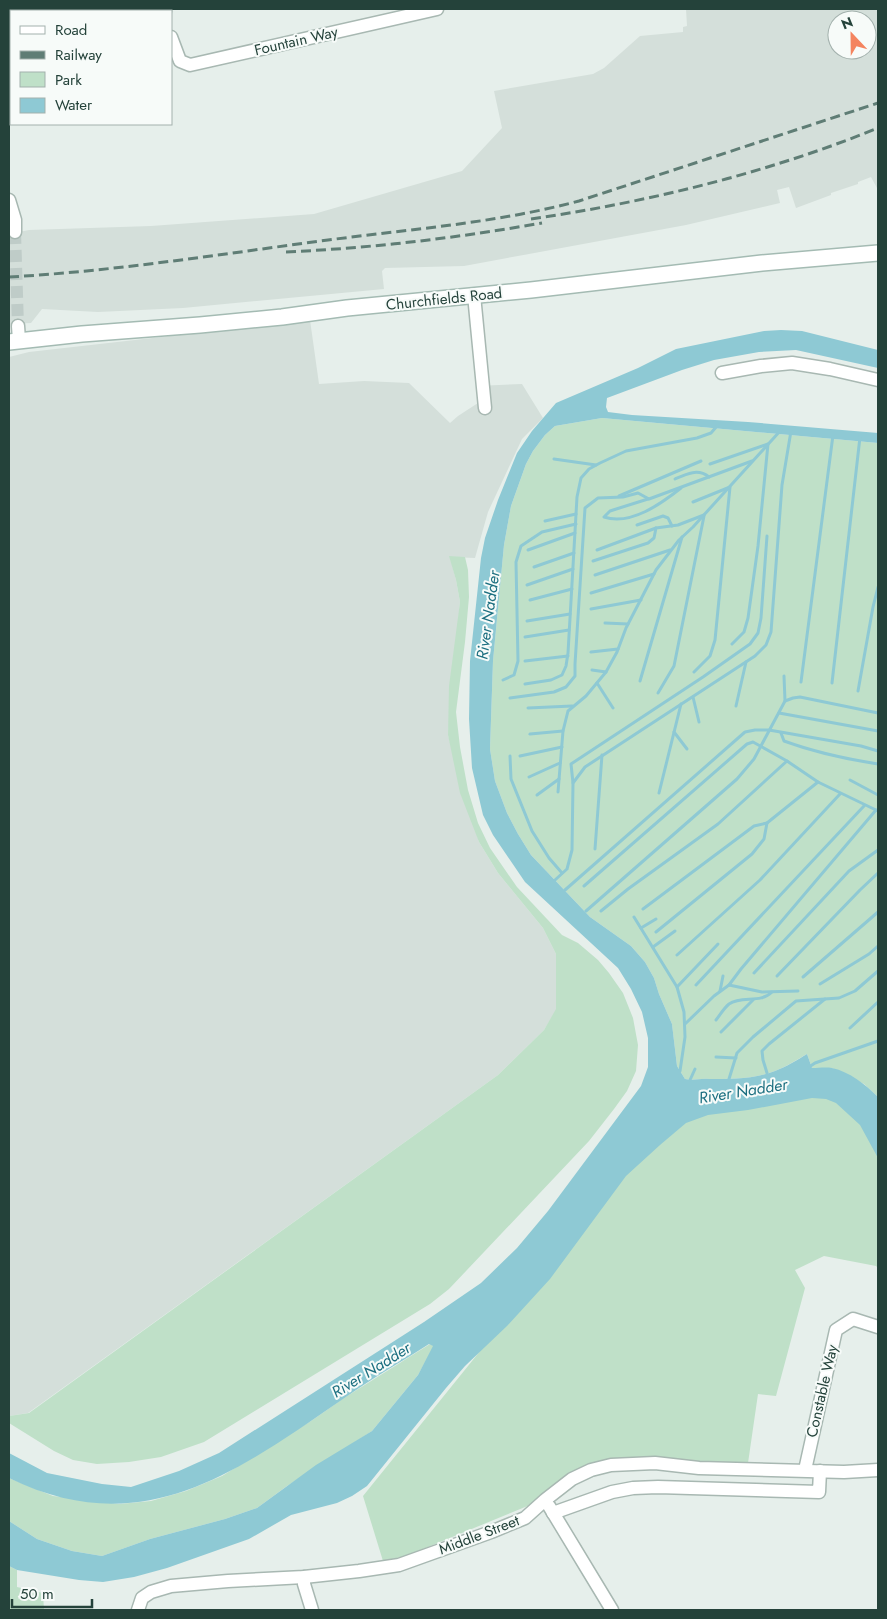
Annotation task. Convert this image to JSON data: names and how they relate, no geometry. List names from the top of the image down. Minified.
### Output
{"streets":{"street":["Fountain Way","Churchfields Road","Constable Way","Middle Street"]},"crossings":[["Constable Way","Middle Street"]],"water":["River Nadder"],"legend":["Road","Railway","Park","Water"],"scale_bar":"50 m","north":"top"}
